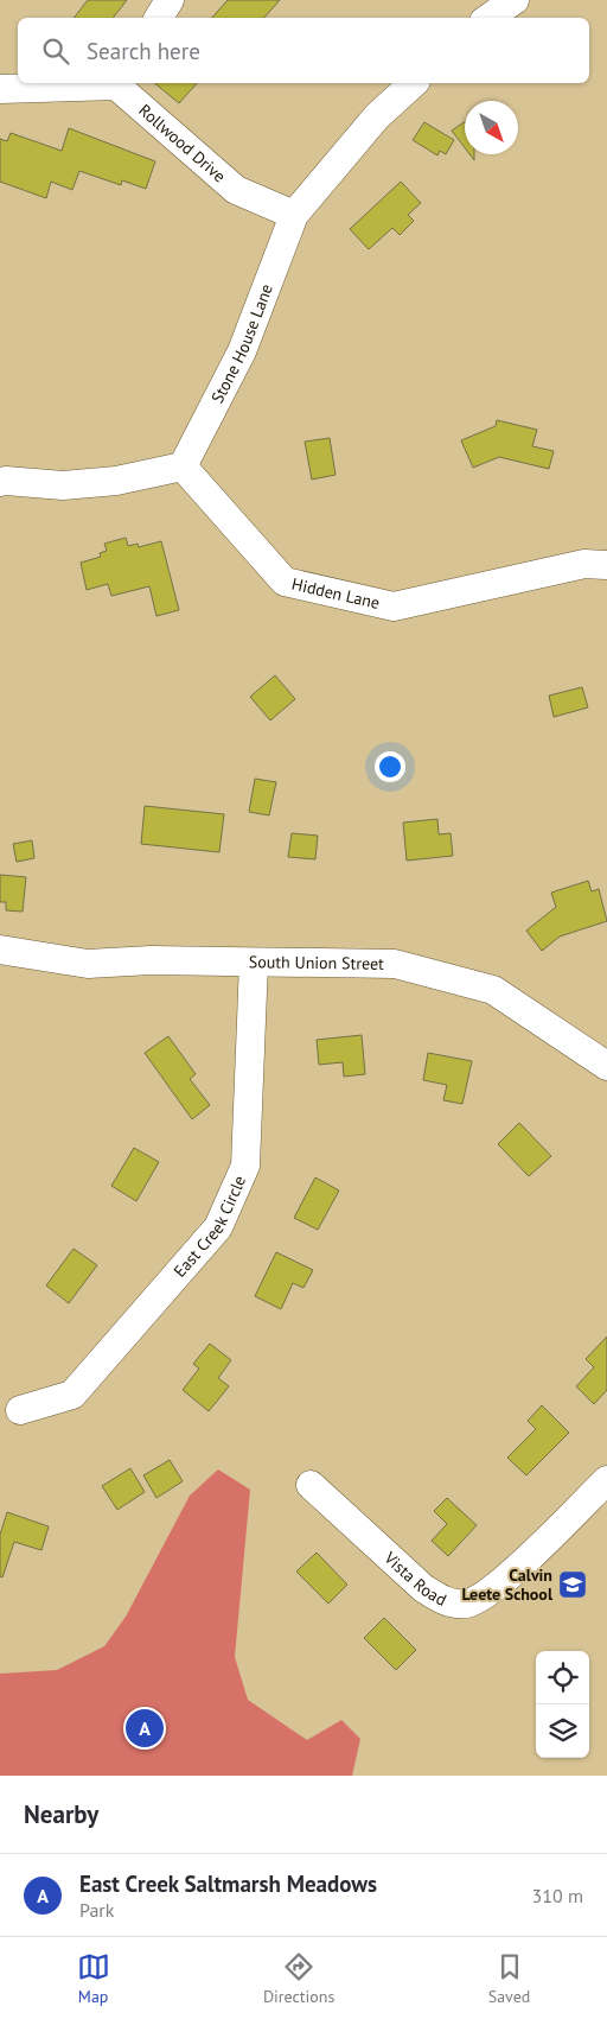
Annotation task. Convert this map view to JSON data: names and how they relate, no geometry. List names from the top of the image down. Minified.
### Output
{"streets":{"street":["Rollwood Drive","Stone House Lane","Hidden Lane","South Union Street","East Creek Circle","Vista Road"]},"crossings":[["Rollwood Drive","Stone House Lane"],["Stone House Lane","Hidden Lane"],["South Union Street","East Creek Circle"]],"places":{"school or university":["Calvin Leete School"]},"north":"bottom right","page":{"search":"Search here","pins":"A","heading":"Nearby","list":[{"mark":"A","name":"East Creek Saltmarsh Meadows","note":"Park","value":"310 m"}],"nav":["Map","Directions","Saved"]}}
